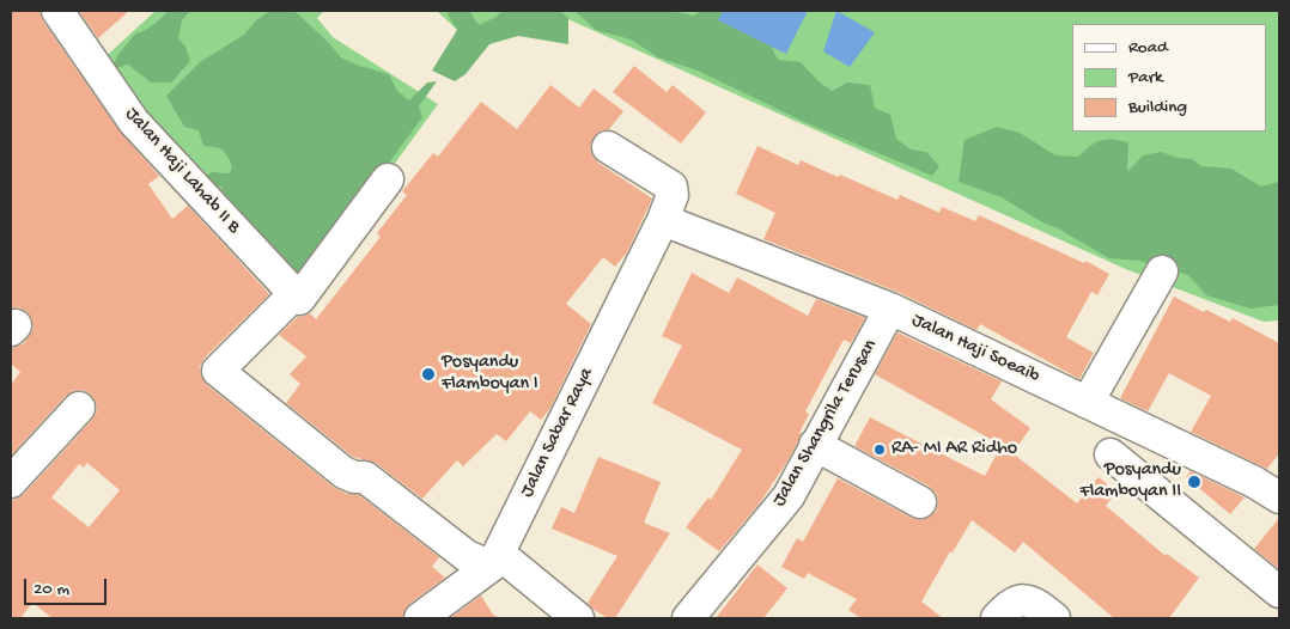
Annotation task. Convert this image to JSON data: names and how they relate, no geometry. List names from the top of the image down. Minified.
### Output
{"streets":{"street":["Jalan Haji Lahab II B","Jalan Haji Soeaib","Jalan Shangrila Terusan","Jalan Sabar Raya"]},"crossings":[["Jalan Haji Soeaib","Jalan Shangrila Terusan"],["Jalan Haji Soeaib","Jalan Sabar Raya"]],"places":["Posyandu Flamboyan I","RA- MI AR Ridho","Posyandu Flamboyan II"],"legend":["Road","Park","Building"],"scale_bar":"20 m"}
